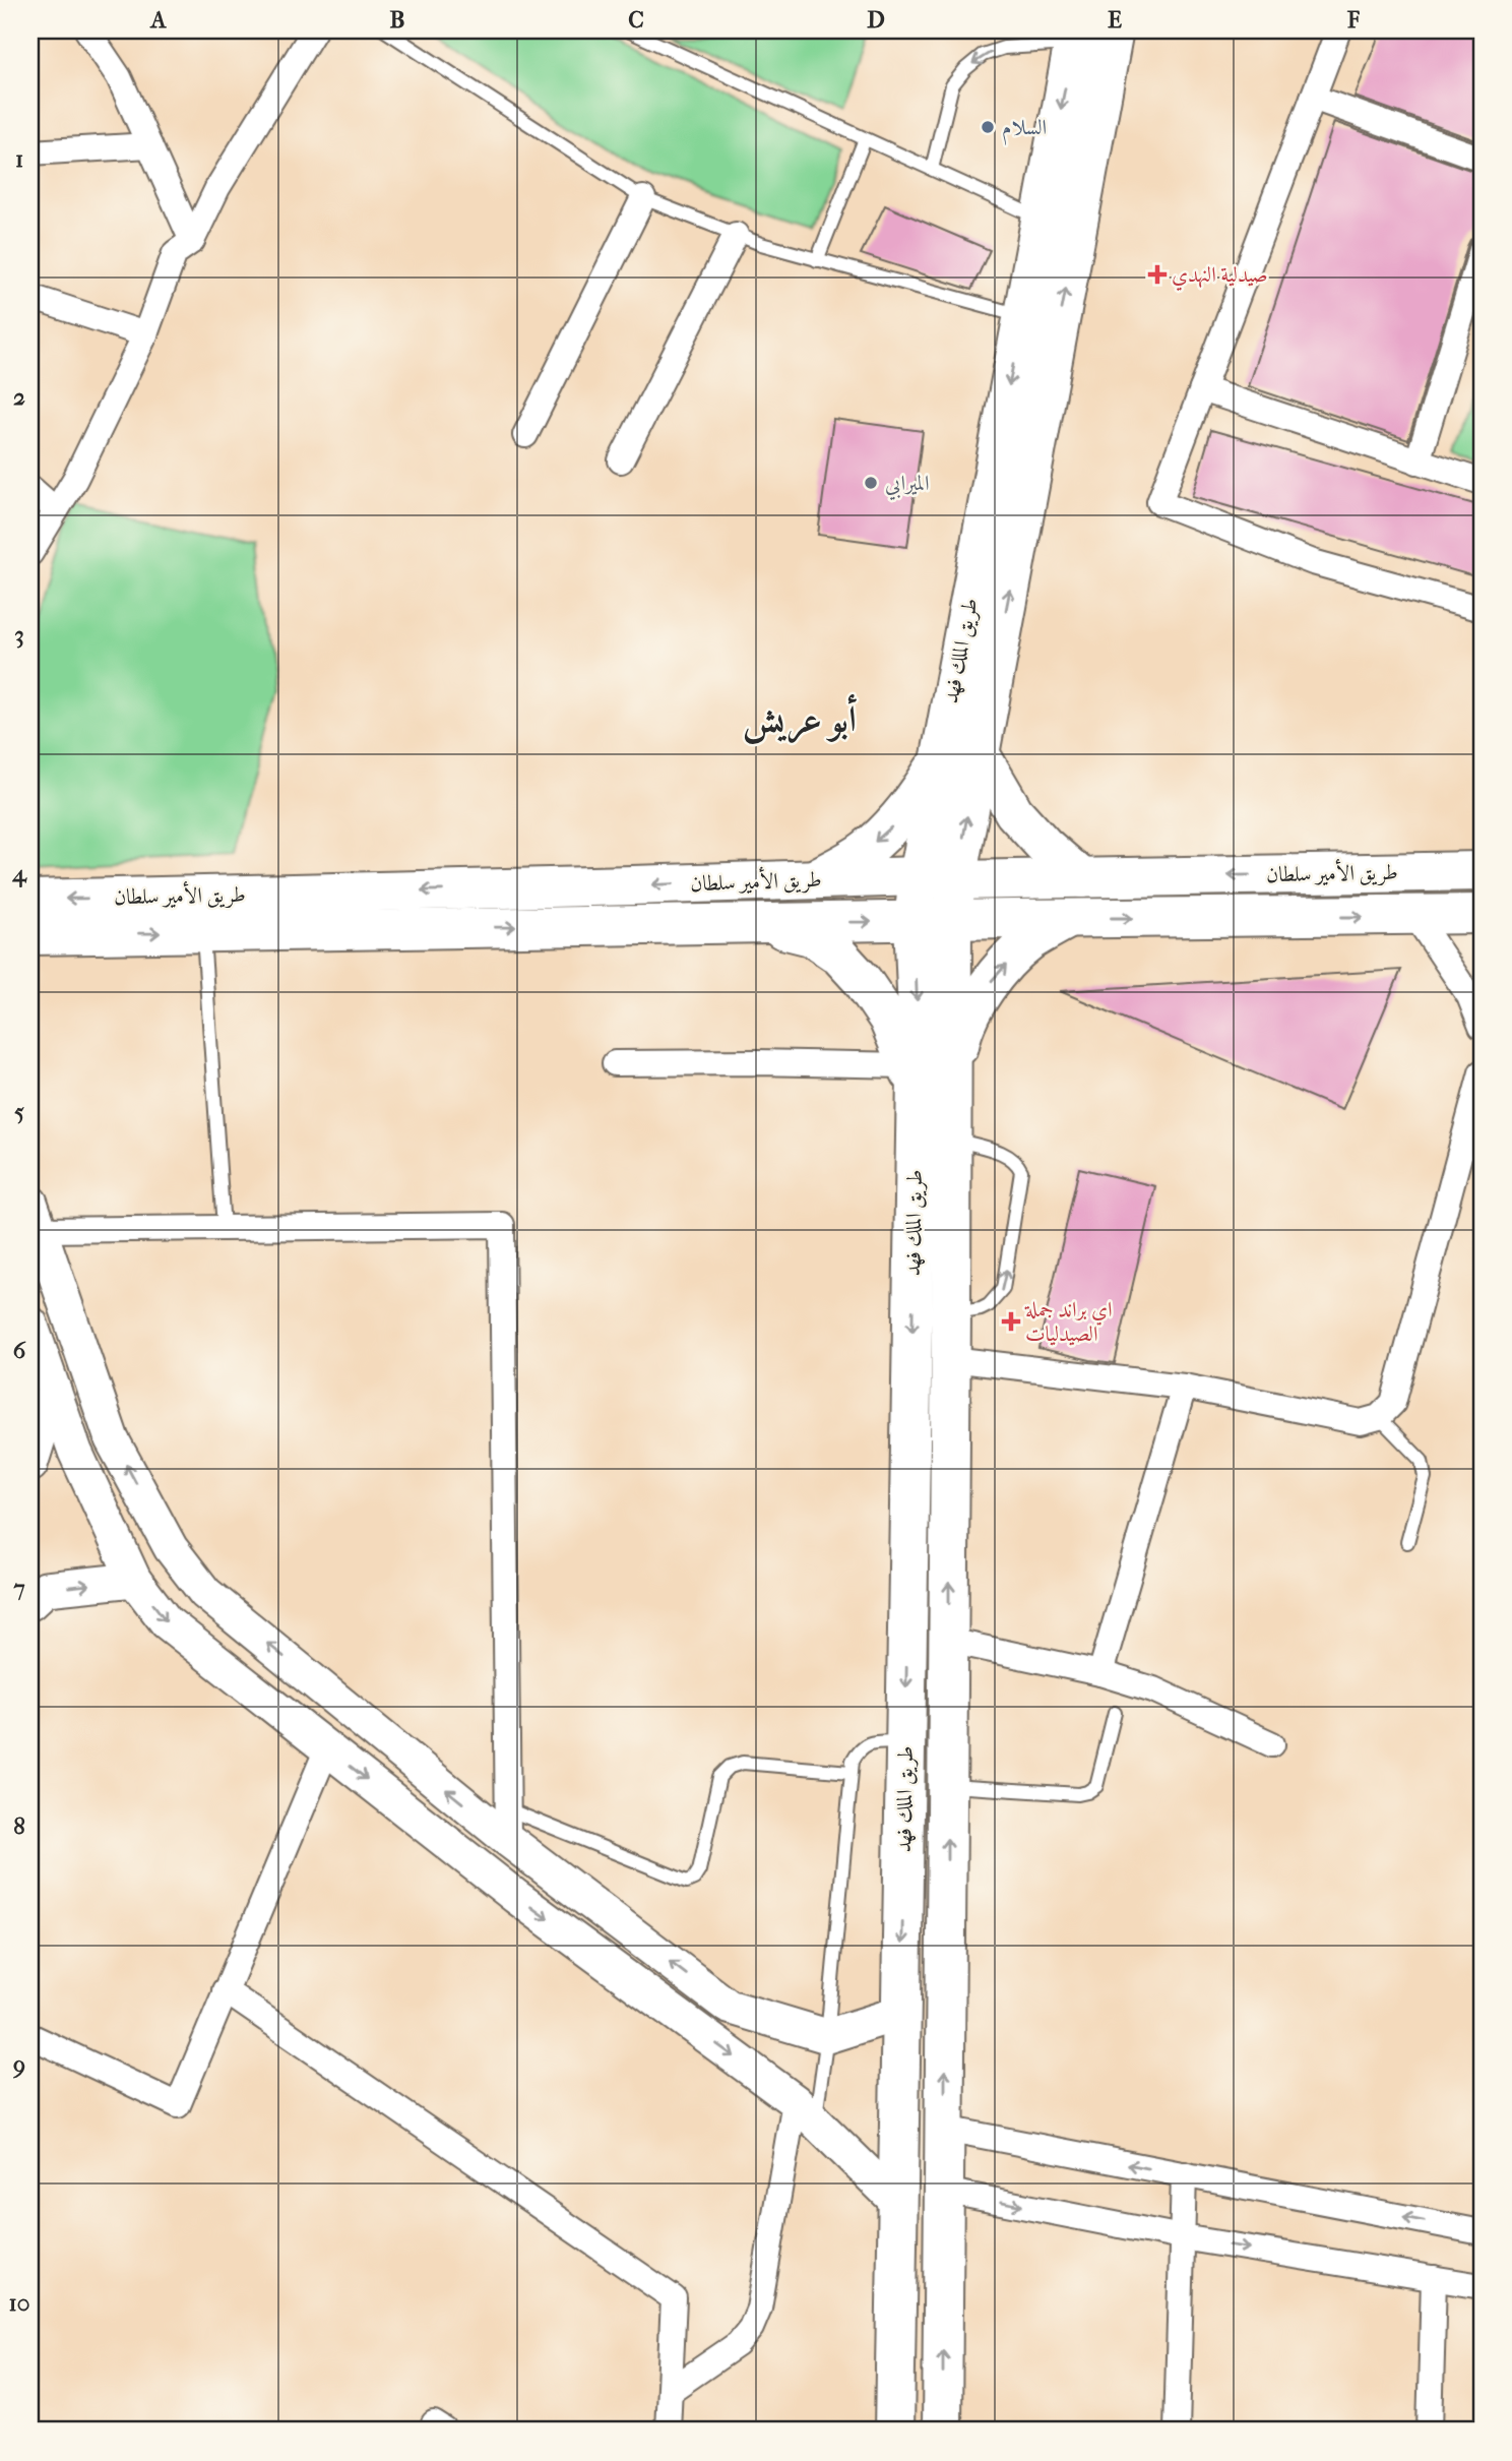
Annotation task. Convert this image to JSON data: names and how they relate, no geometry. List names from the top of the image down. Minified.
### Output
{"streets":{"highway":["طريق الملك فهد","طريق الأمير سلطان"]},"crossings":[["طريق الملك فهد","طريق الأمير سلطان"]],"districts":["أبو عريش"],"places":{"other":["السلام","الميرابي"],"health":["صيدلية النهدي","اي براند جملة الصيدليات"]},"grid":{"columns":["A","B","C","D","E","F"],"rows":["1","2","3","4","5","6","7","8","9","10"]}}
